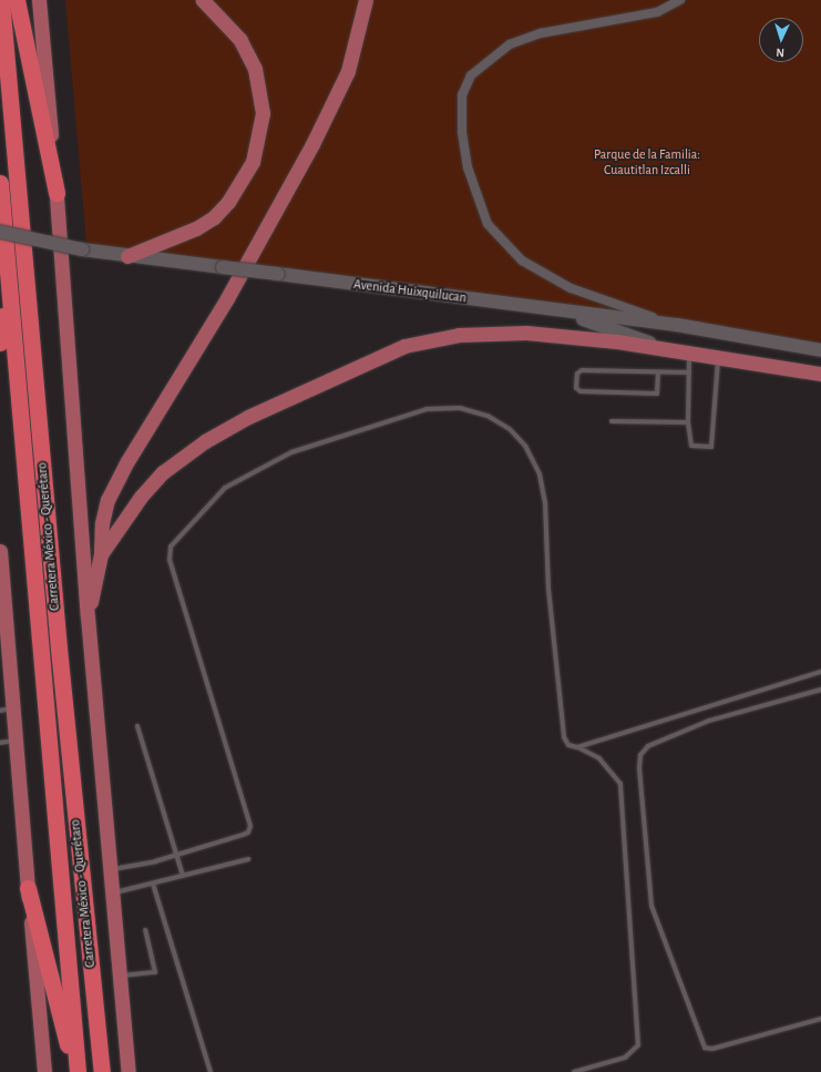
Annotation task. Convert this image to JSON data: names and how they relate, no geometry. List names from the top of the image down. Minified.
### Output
{"streets":{"highway":["Carretera México - Querétaro"],"main road":["Avenida Huixquilucan"]},"parks":["Parque de la Familia: Cuautitlan Izcalli"],"north":"bottom"}
